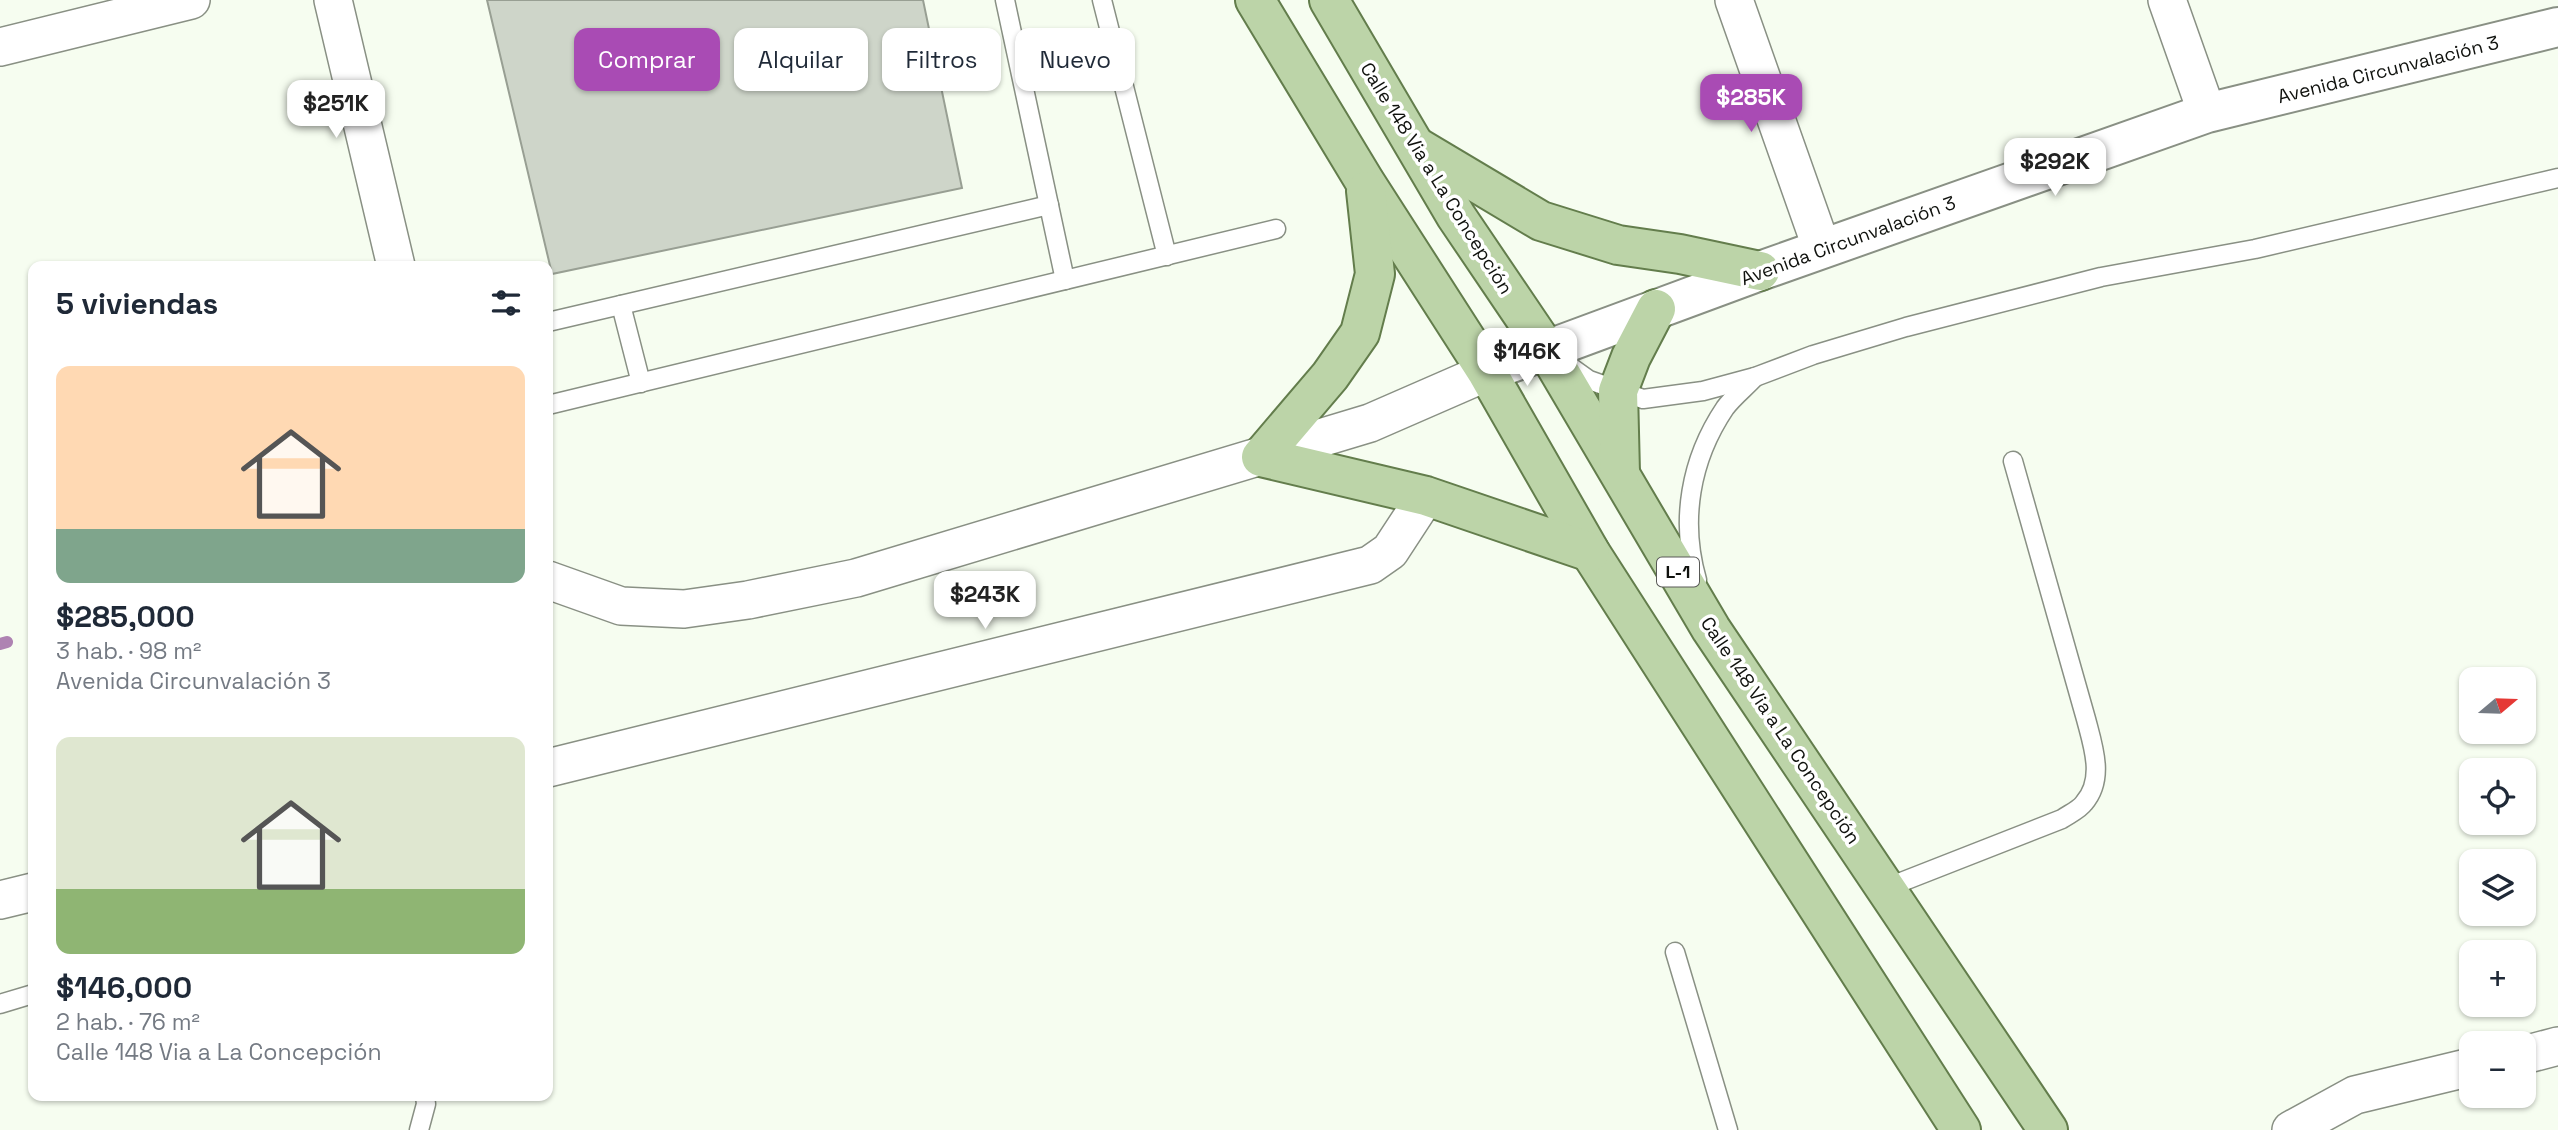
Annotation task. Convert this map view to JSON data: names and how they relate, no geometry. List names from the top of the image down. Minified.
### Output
{"streets":{"main road":["Avenida Circunvalación 3","Calle 148 Via a La Concepción","L-1"]},"crossings":[["Avenida Circunvalación 3","Calle 148 Via a La Concepción"]],"north":"right","page":{"chip":["Comprar","Alquilar","Filtros","Nuevo"],"price":["$285K","$251K","$292K","$146K","$243K"],"heading":"5 viviendas","list":[{"name":"$285,000","note":"3 hab. · 98 m² · Avenida Circunvalación 3"},{"name":"$146,000","note":"2 hab. · 76 m² · Calle 148 Via a La Concepción"}],"map_buttons":["+","−"]}}
